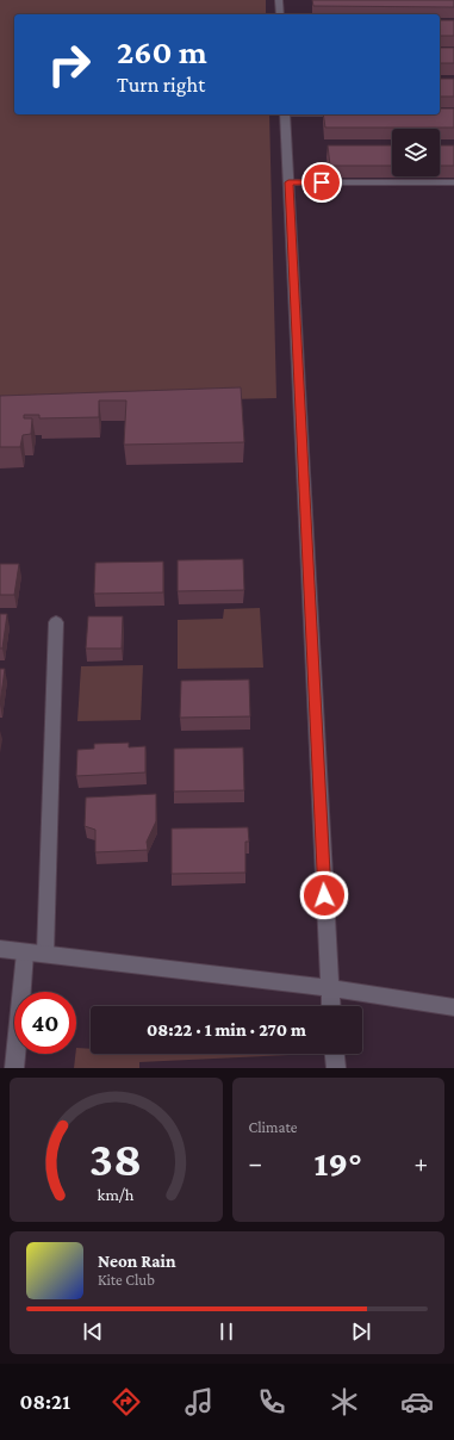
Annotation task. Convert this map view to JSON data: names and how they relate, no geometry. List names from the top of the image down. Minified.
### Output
{"page":{"turn":["260 m","Turn right"],"limit":"40","trip":"08:22 · 1 min · 270 m","tile":"Climate","heat":["−","19°","+"],"song":["Neon Rain","Kite Club"],"tabs":"08:21","gauge":["38","km/h"]}}
